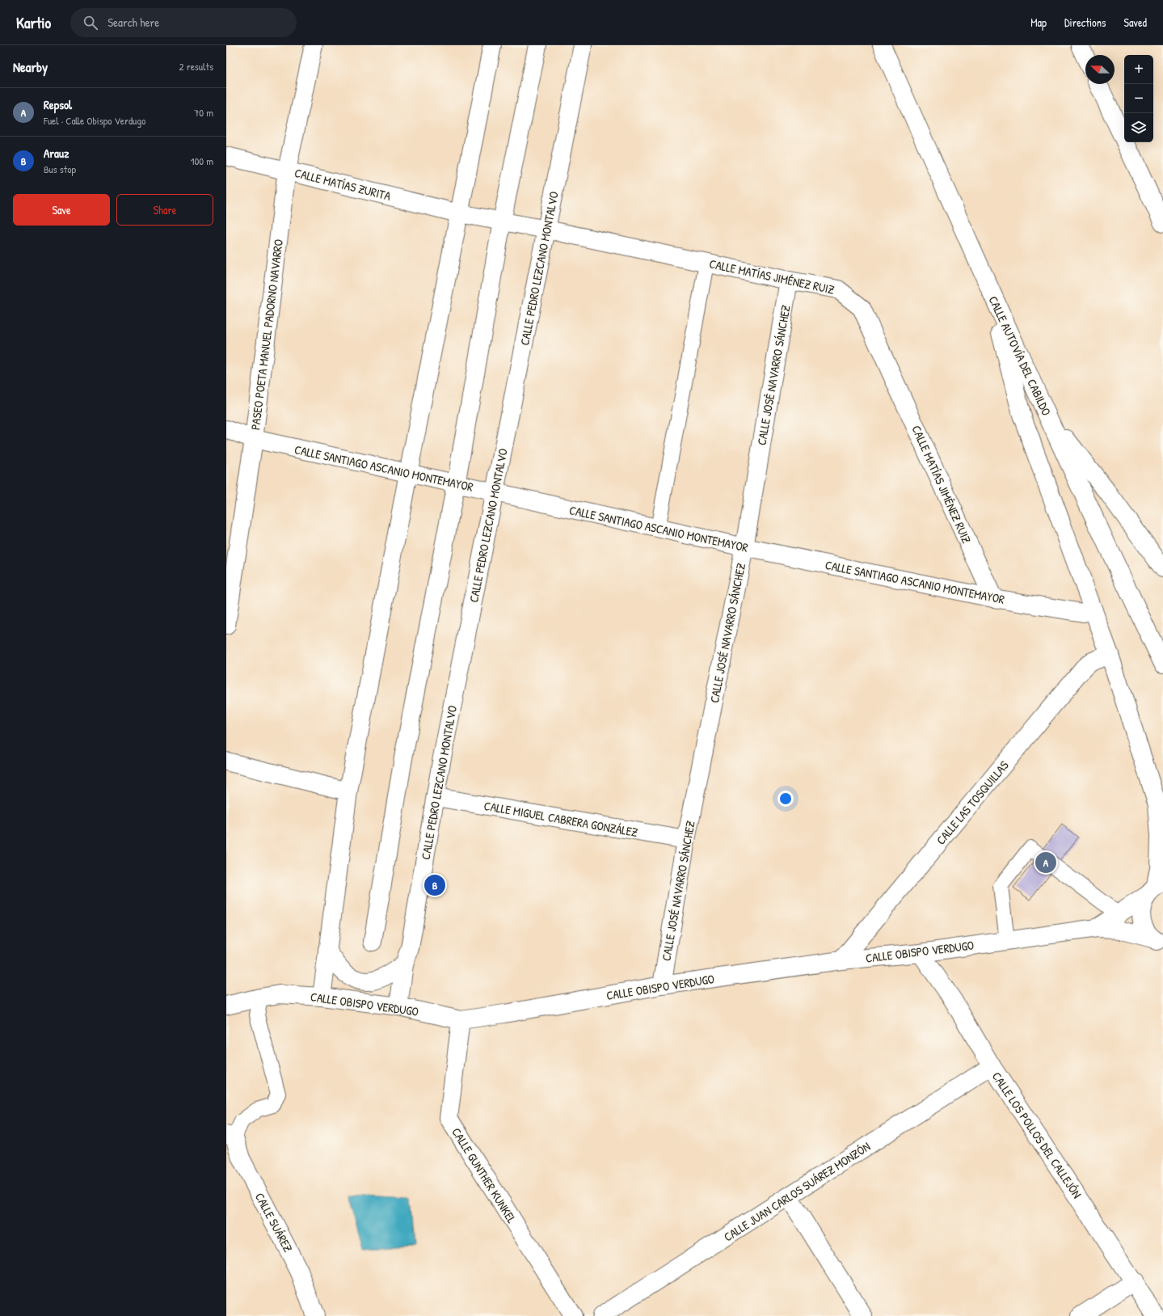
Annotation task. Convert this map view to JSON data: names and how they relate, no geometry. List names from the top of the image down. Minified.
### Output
{"streets":{"street":["CALLE MATÍAS ZURITA","CALLE PEDRO LEZCANO MONTALVO","CALLE MATÍAS JIMÉNEZ RUIZ","PASEO POETA MANUEL PADORNO NAVARRO","CALLE AUTOVÍA DEL CABILDO","CALLE JOSÉ NAVARRO SÁNCHEZ","CALLE SANTIAGO ASCANIO MONTEMAYOR","CALLE LAS TOSQUILLAS","CALLE MIGUEL CABRERA GONZÁLEZ","CALLE OBISPO VERDUGO","CALLE LOS POLLOS DEL CALLEJÓN","CALLE GUNTHER KUNKEL","CALLE JUAN CARLOS SUÁREZ MONZÓN","CALLE SUÁREZ"]},"crossings":[["CALLE MATÍAS ZURITA","CALLE MATÍAS JIMÉNEZ RUIZ"],["CALLE MATÍAS ZURITA","PASEO POETA MANUEL PADORNO NAVARRO"],["CALLE PEDRO LEZCANO MONTALVO","CALLE MATÍAS JIMÉNEZ RUIZ"],["CALLE PEDRO LEZCANO MONTALVO","CALLE SANTIAGO ASCANIO MONTEMAYOR"],["CALLE PEDRO LEZCANO MONTALVO","CALLE MIGUEL CABRERA GONZÁLEZ"],["CALLE PEDRO LEZCANO MONTALVO","CALLE OBISPO VERDUGO"],["CALLE MATÍAS JIMÉNEZ RUIZ","CALLE JOSÉ NAVARRO SÁNCHEZ"],["CALLE MATÍAS JIMÉNEZ RUIZ","CALLE SANTIAGO ASCANIO MONTEMAYOR"],["PASEO POETA MANUEL PADORNO NAVARRO","CALLE SANTIAGO ASCANIO MONTEMAYOR"],["CALLE JOSÉ NAVARRO SÁNCHEZ","CALLE SANTIAGO ASCANIO MONTEMAYOR"],["CALLE JOSÉ NAVARRO SÁNCHEZ","CALLE MIGUEL CABRERA GONZÁLEZ"],["CALLE JOSÉ NAVARRO SÁNCHEZ","CALLE OBISPO VERDUGO"],["CALLE LAS TOSQUILLAS","CALLE OBISPO VERDUGO"],["CALLE OBISPO VERDUGO","CALLE LOS POLLOS DEL CALLEJÓN"],["CALLE OBISPO VERDUGO","CALLE GUNTHER KUNKEL"],["CALLE LOS POLLOS DEL CALLEJÓN","CALLE JUAN CARLOS SUÁREZ MONZÓN"]],"north":"left","page":{"header":"Kartio","search":"Search here","nav":["Map","Directions","Saved"],"heading":["Nearby","2 results"],"map_buttons":["+","−"],"list":[{"mark":"A","name":"Repsol","note":"Fuel · Calle Obispo Verdugo","value":"70 m"},{"mark":"B","name":"Arauz","note":"Bus stop","value":"100 m"}],"buttons":["Save","Share"],"pins":["A","B"]}}
